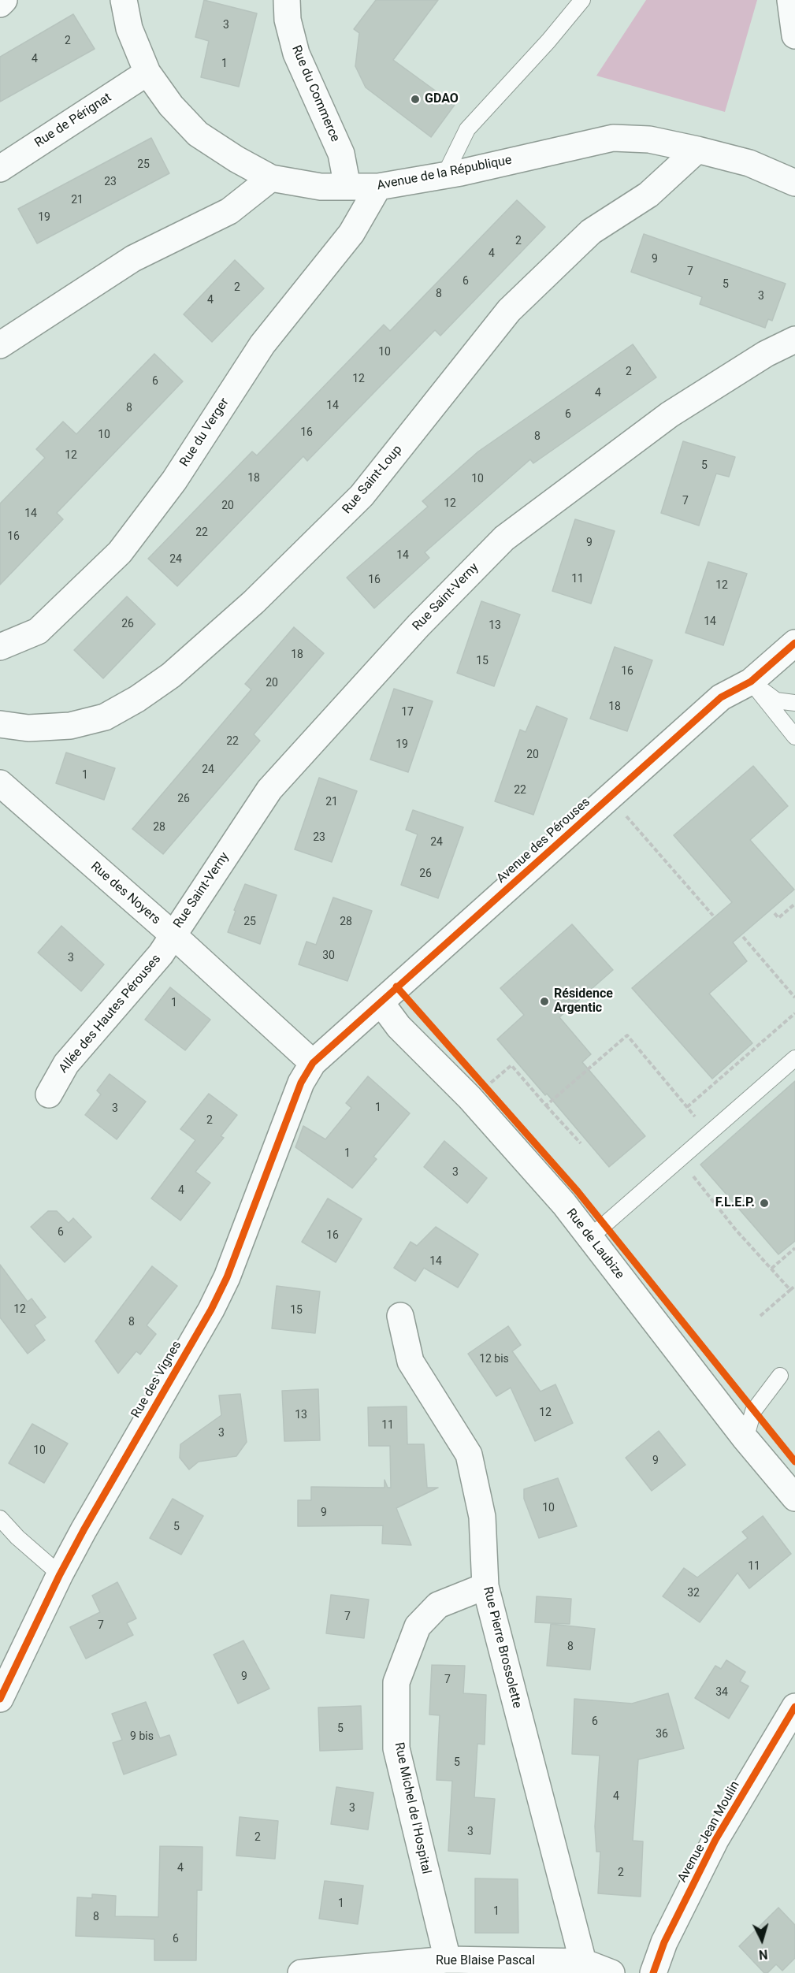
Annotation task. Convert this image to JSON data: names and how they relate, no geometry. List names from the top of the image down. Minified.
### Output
{"streets":{"street":["Rue du Commerce","Rue de Pérignat","Avenue de la République","Rue du Verger","Rue Saint-Loup","Rue Saint-Verny","Avenue des Pérouses","Rue des Noyers","Allée des Hautes Pérouses","Rue de Laubize","Rue des Vignes","Rue Pierre Brossolette","Rue Michel de l'Hospital","Avenue Jean Moulin","Rue Blaise Pascal"]},"crossings":[["Rue du Commerce","Avenue de la République"],["Rue de Pérignat","Avenue de la République"],["Avenue de la République","Rue du Verger"],["Avenue de la République","Rue Saint-Loup"],["Rue Saint-Verny","Rue des Noyers"],["Rue Saint-Verny","Allée des Hautes Pérouses"],["Avenue des Pérouses","Rue des Noyers"],["Avenue des Pérouses","Rue de Laubize"],["Avenue des Pérouses","Rue des Vignes"],["Rue des Noyers","Allée des Hautes Pérouses"],["Rue des Noyers","Rue des Vignes"],["Rue Pierre Brossolette","Rue Michel de l'Hospital"],["Rue Pierre Brossolette","Rue Blaise Pascal"],["Rue Michel de l'Hospital","Rue Blaise Pascal"]],"places":["GDAO","Résidence Argentic","F.L.E.P."],"house_numbers":["3","2","4","1","25","23","21","19","2","4","9","7","6","5","2","8","3","4","10","2","12","6","4","14","8","6","16","10","8","12","5","18","10","7","12","20","14","22","16","9","14","24","11","16","12","14","26","13","18","15","16","20","18","17","22","19","20","24","1","22","26","21","28","23","24","26","25","28","30","3","1","1","3","2","1","3","4","6","16","14","12","15","8","12 bis","12","13","11","3","10","9","10","9","5","11","32","7","7","8","9","7","34","6","5","36","9 bis","5","4","3","3","2","4","2","1","1","8","6"],"north":"bottom"}
